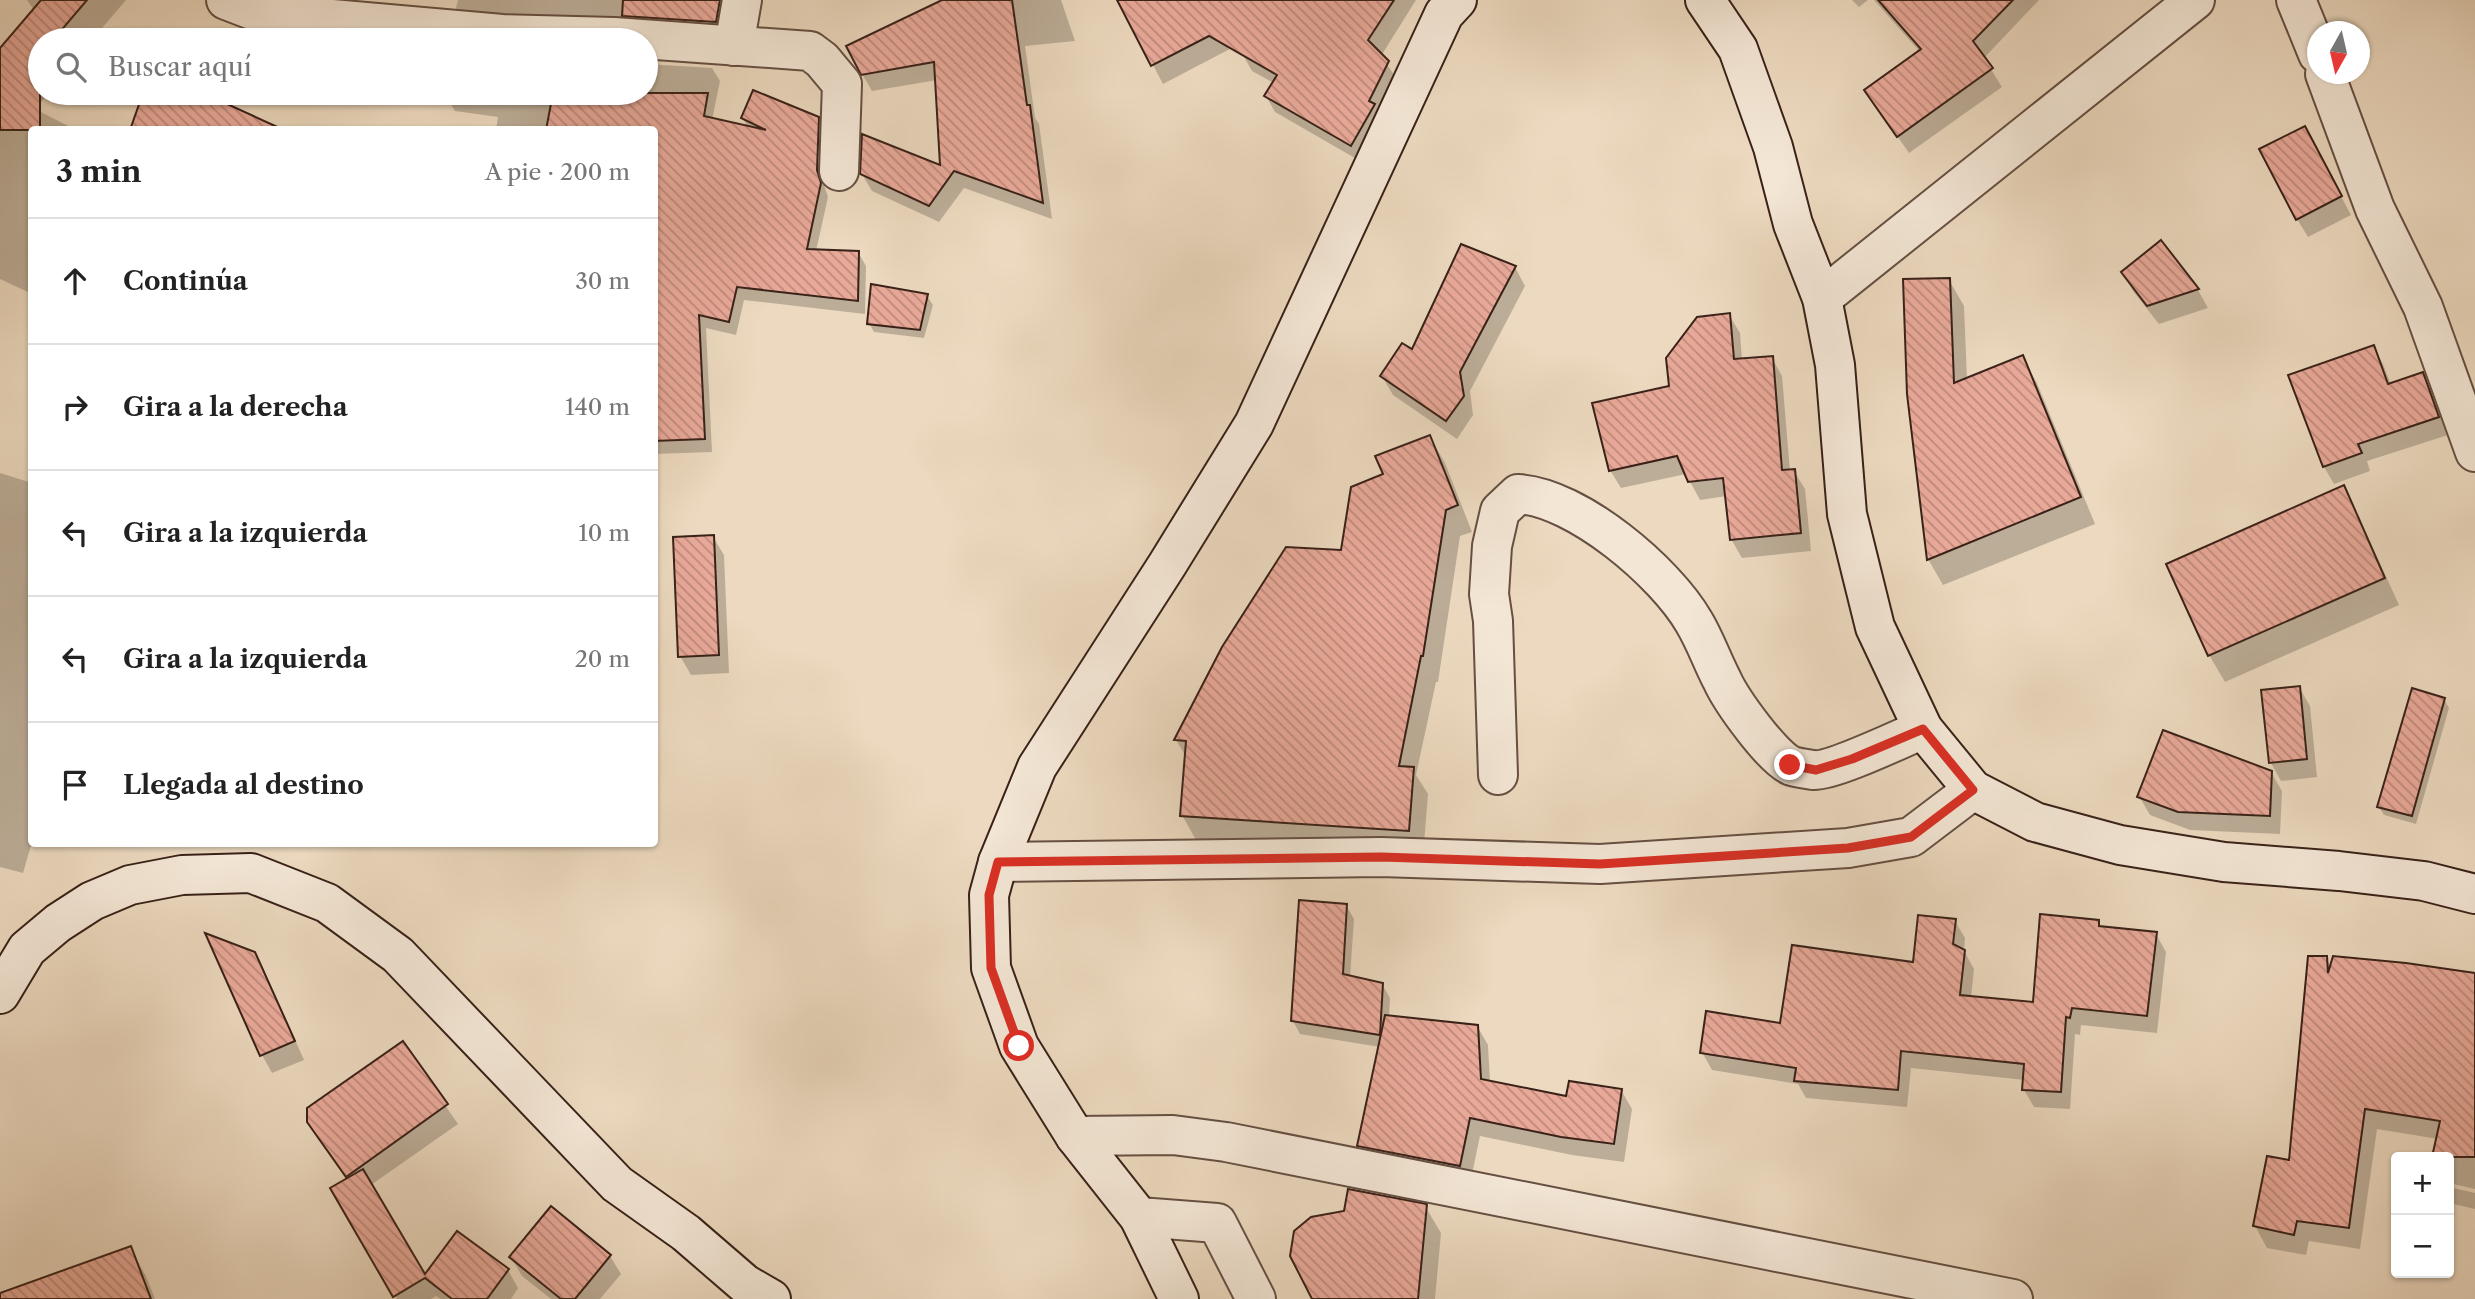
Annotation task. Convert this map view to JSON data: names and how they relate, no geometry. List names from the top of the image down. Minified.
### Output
{"north":"bottom","page":{"search":"Buscar aquí","heading":["3 min","A pie · 200 m"],"list":[["Continúa","30 m"],["Gira a la derecha","140 m"],["Gira a la izquierda","10 m"],["Gira a la izquierda","20 m"],"Llegada al destino"],"map_buttons":["+","−"]}}
